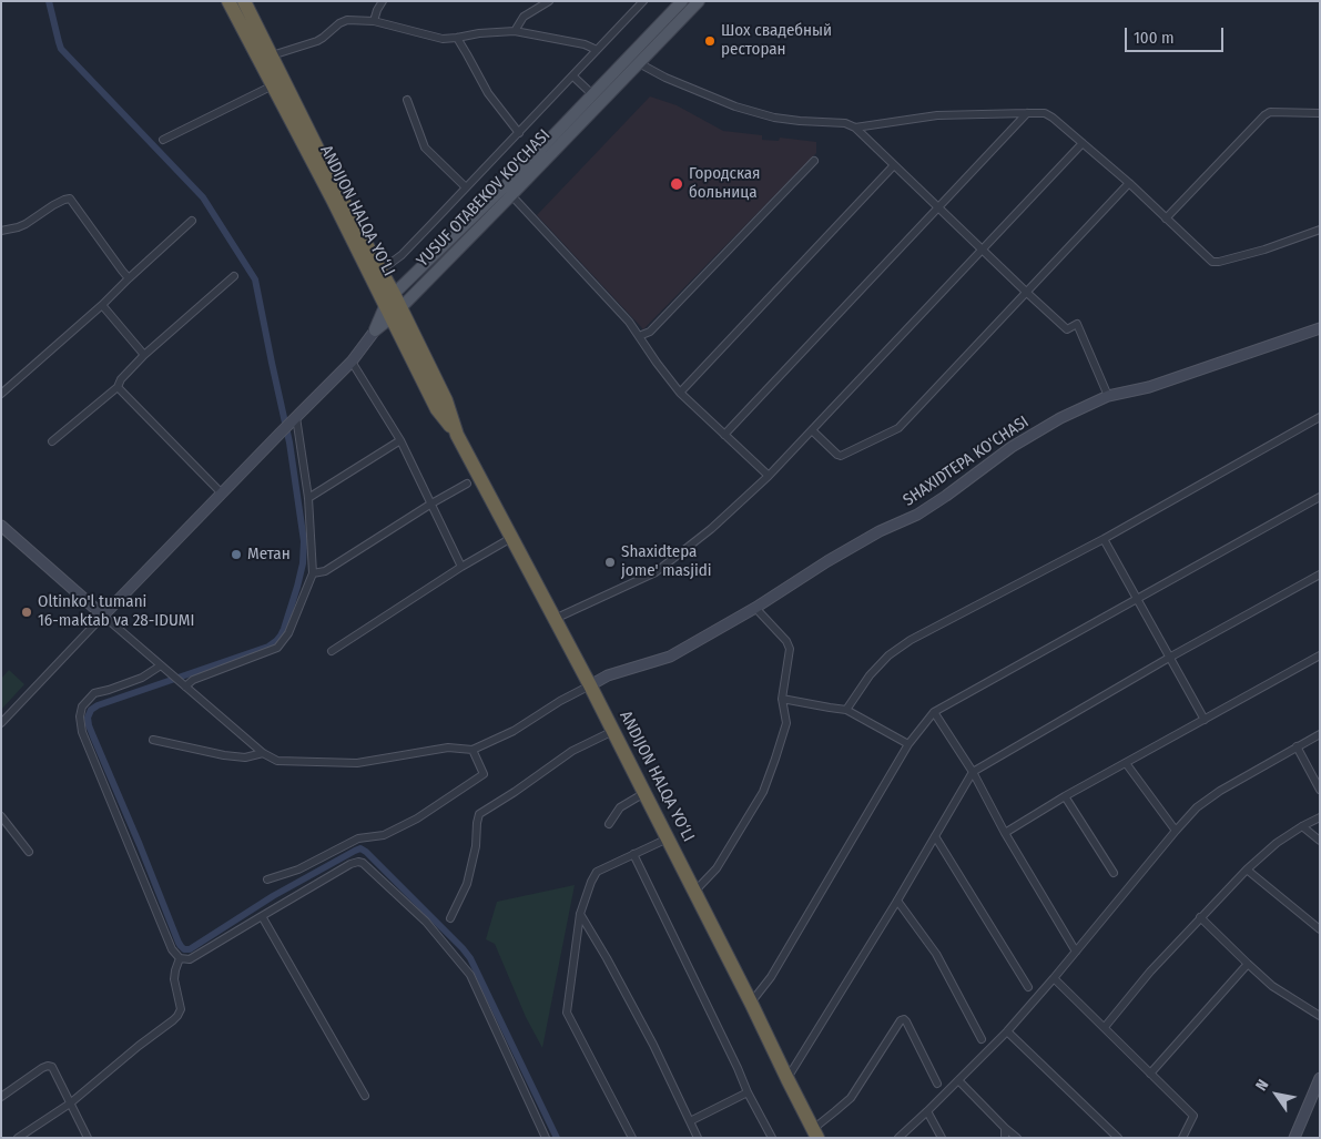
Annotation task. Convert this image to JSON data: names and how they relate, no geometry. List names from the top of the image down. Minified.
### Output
{"streets":{"highway":["ANDIJON HALQA YO‘LI"],"main road":["YUSUF OTABEKOV KO'CHASI"],"street":["SHAXIDTEPA KO'CHASI"]},"crossings":[["YUSUF OTABEKOV KO'CHASI","ANDIJON HALQA YO‘LI"],["ANDIJON HALQA YO‘LI","SHAXIDTEPA KO'CHASI"]],"places":["Шох свадебный ресторан","Городская больница","Метан","Shaxidtepa jome' masjidi","Oltinko'l tumani 16-maktab va 28-IDUMI"],"scale_bar":"100 m","north":"top left"}
